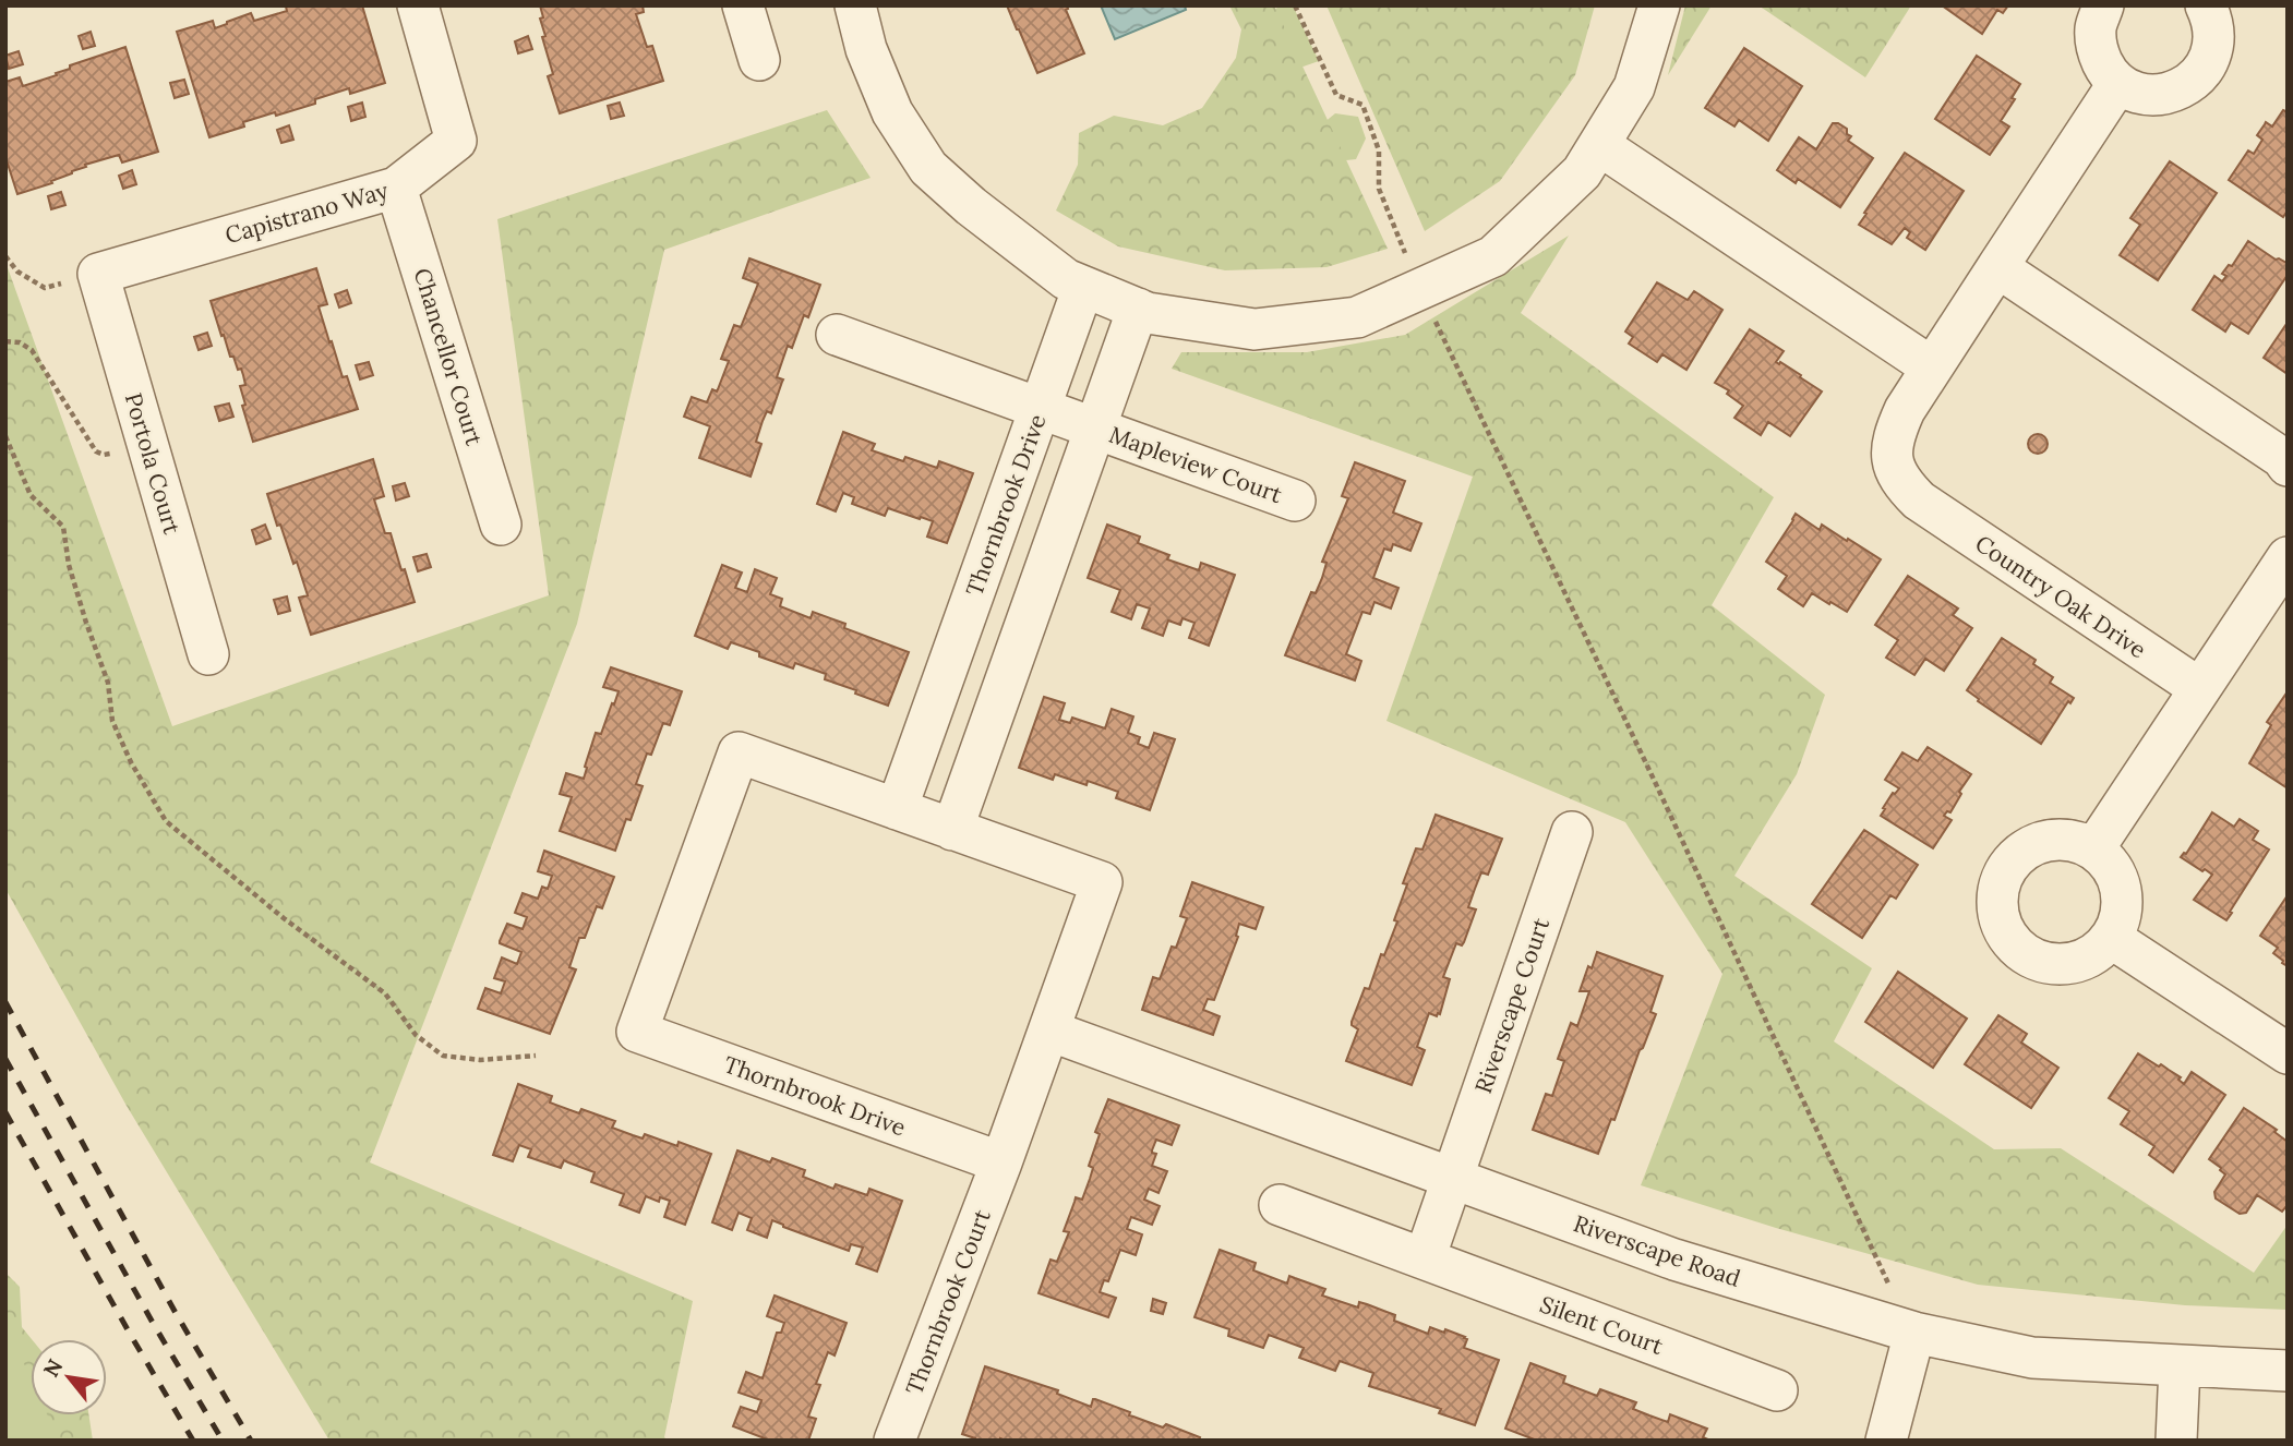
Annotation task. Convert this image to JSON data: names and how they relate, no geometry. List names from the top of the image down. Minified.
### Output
{"streets":{"street":["Capistrano Way","Chancellor Court","Portola Court","Mapleview Court","Thornbrook Drive","Country Oak Drive","Riverscape Court","Riverscape Road","Thornbrook Court","Silent Court"]},"crossings":[["Capistrano Way","Chancellor Court"],["Capistrano Way","Portola Court"],["Mapleview Court","Thornbrook Drive"],["Thornbrook Drive","Riverscape Road"],["Thornbrook Drive","Thornbrook Court"],["Riverscape Court","Riverscape Road"]],"north":"top left"}
